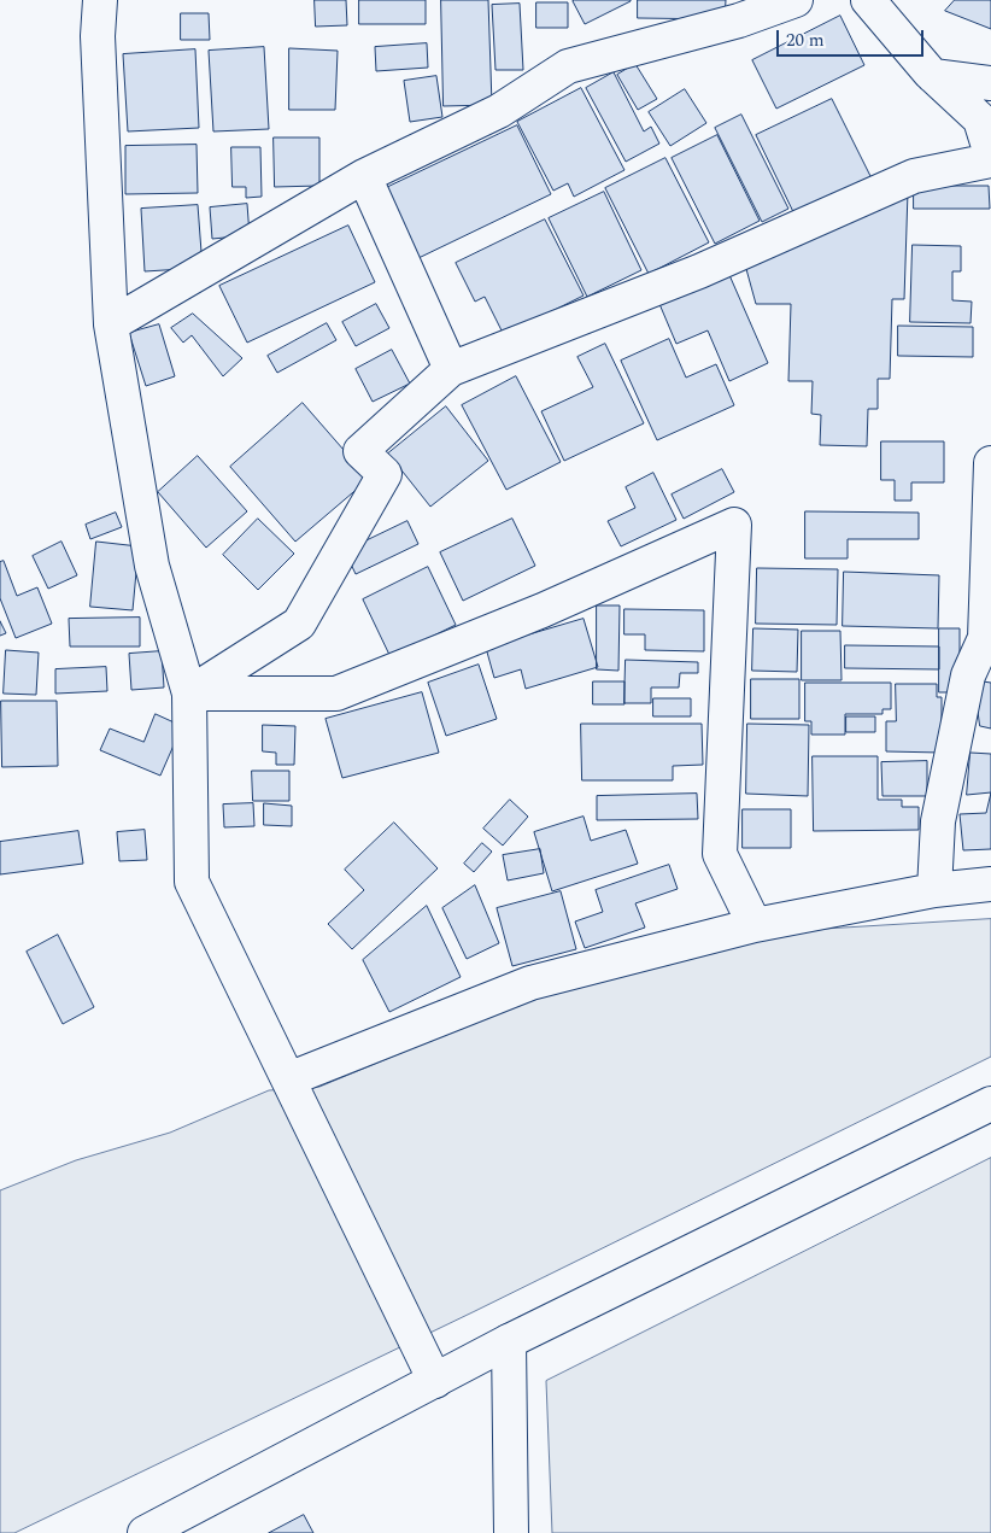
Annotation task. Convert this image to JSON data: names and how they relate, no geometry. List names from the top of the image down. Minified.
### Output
{"scale_bar":"20 m"}
